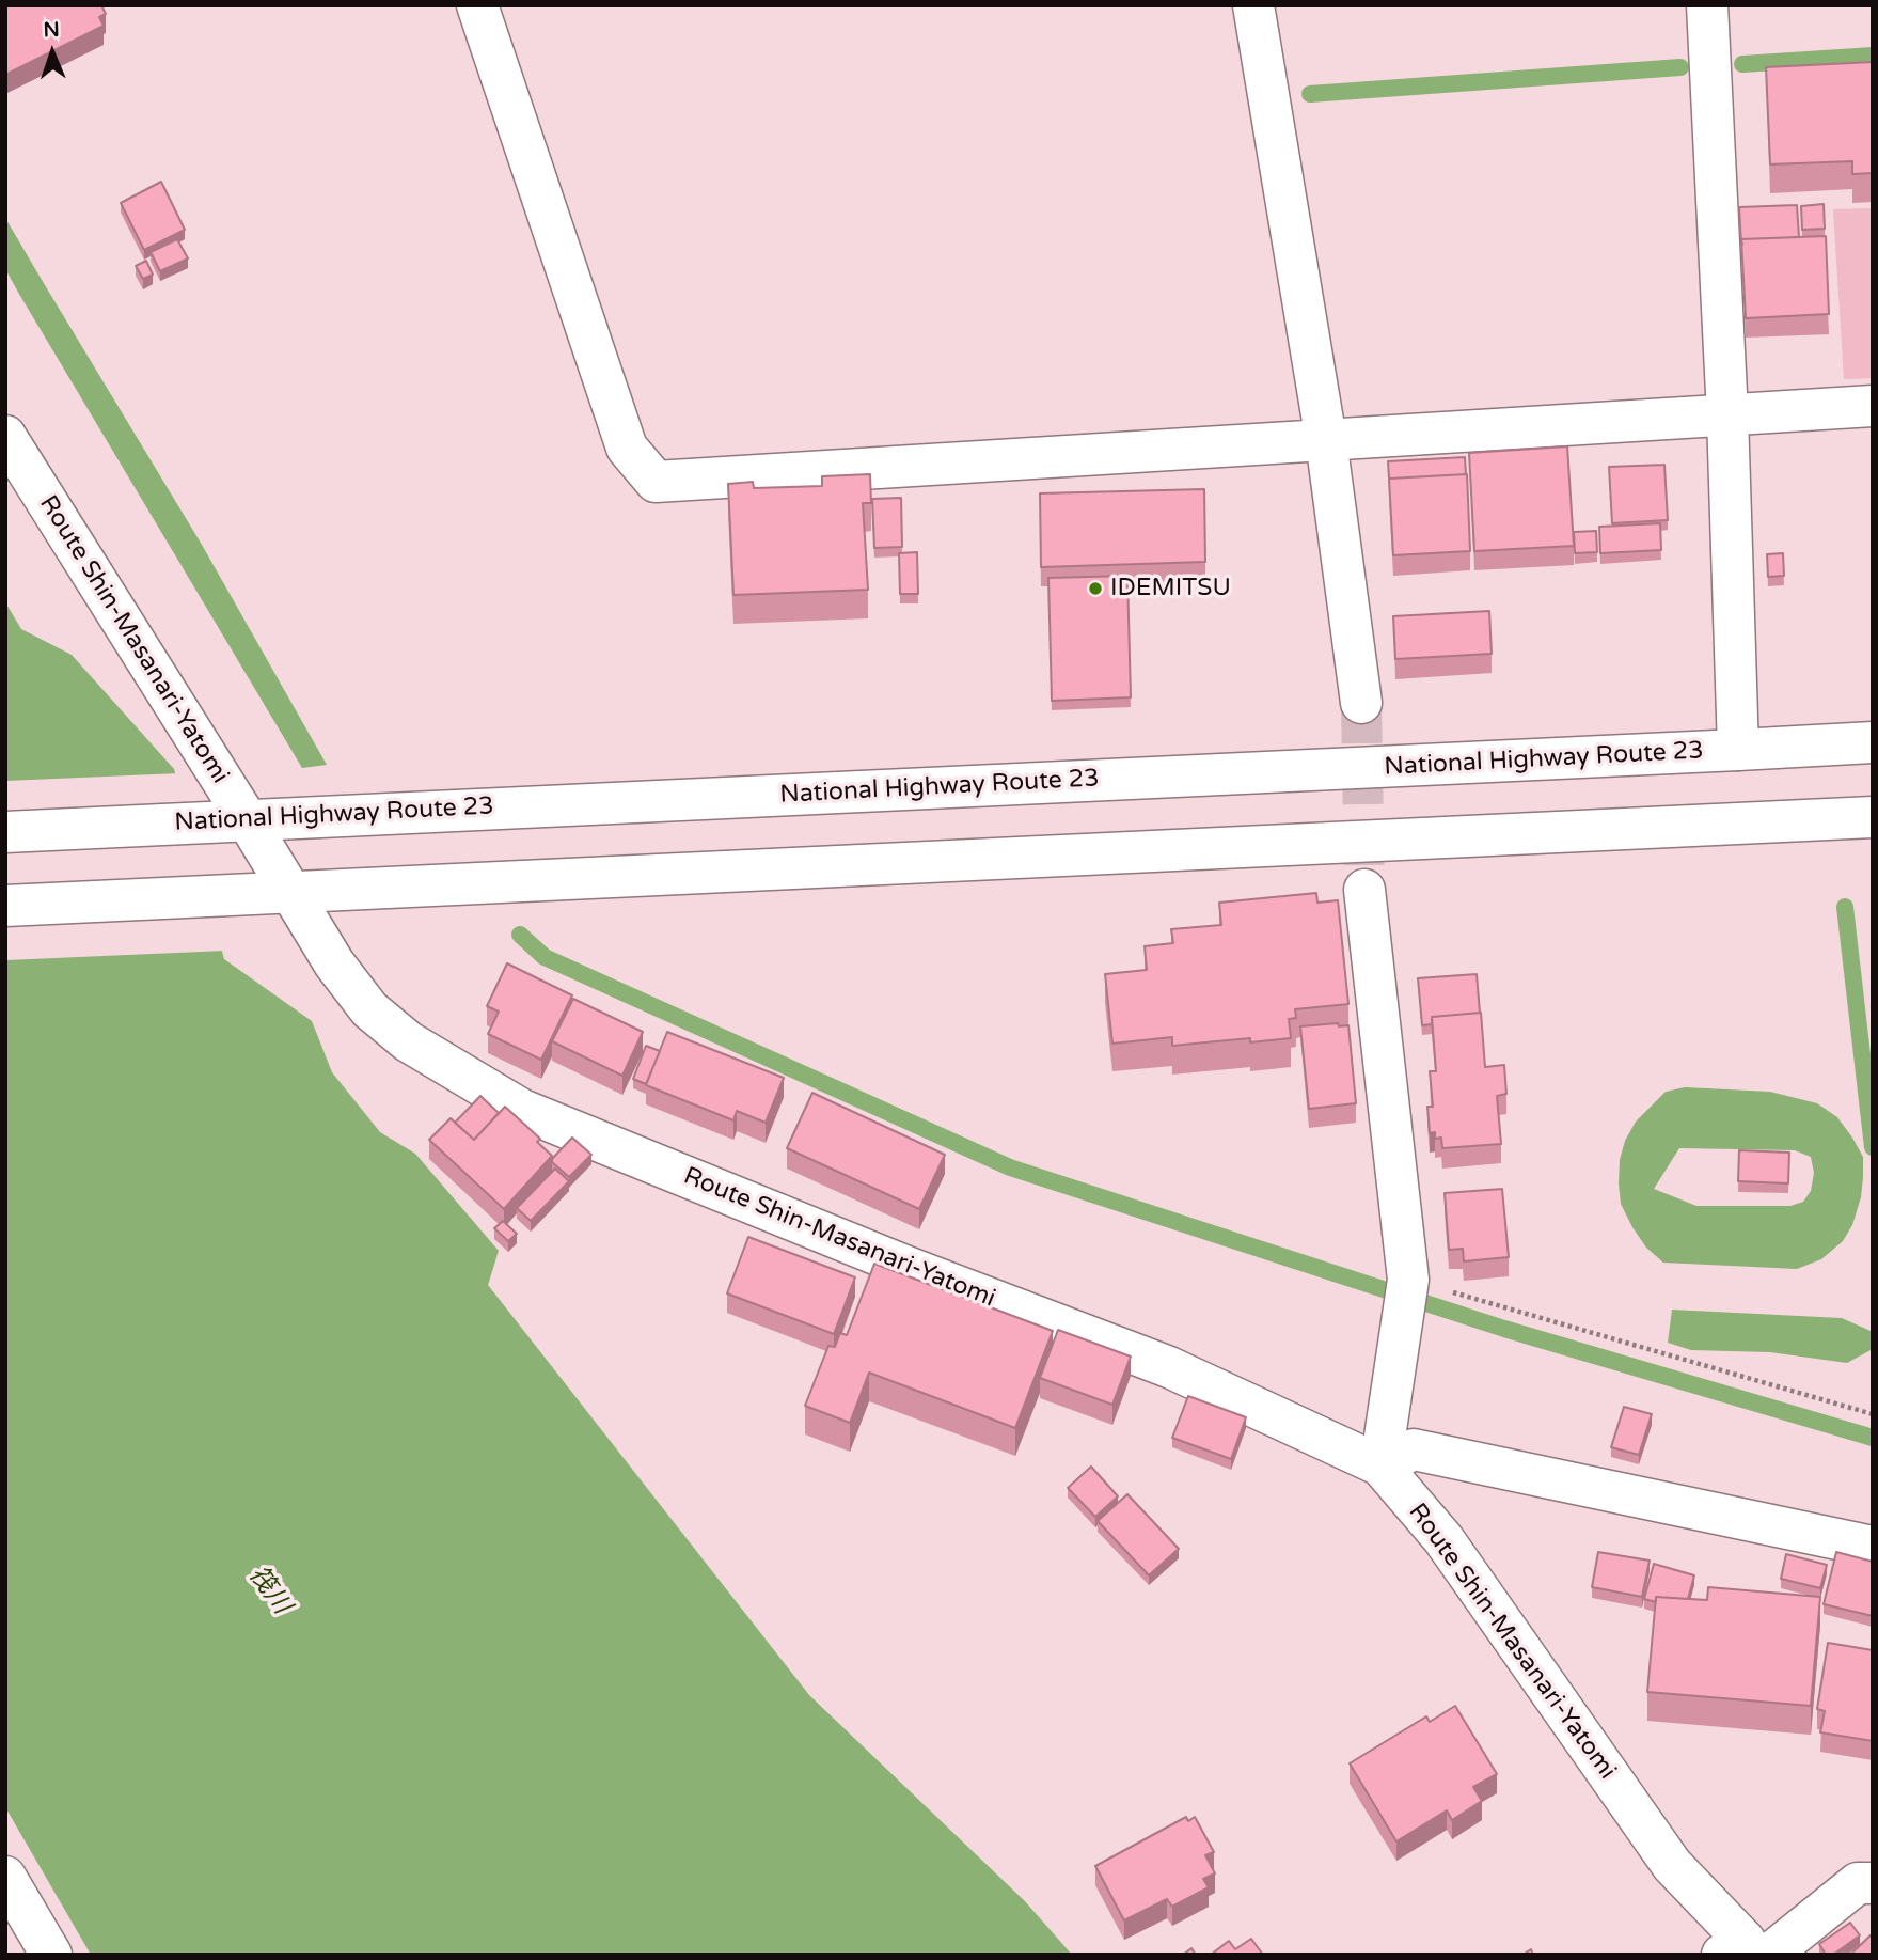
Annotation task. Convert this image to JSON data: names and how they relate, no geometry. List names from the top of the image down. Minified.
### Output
{"streets":{"main road":["Route Shin-Masanari-Yatomi","National Highway Route 23"]},"crossings":[["Route Shin-Masanari-Yatomi","National Highway Route 23"]],"water":["筏川"],"places":["IDEMITSU"],"north":"top"}
